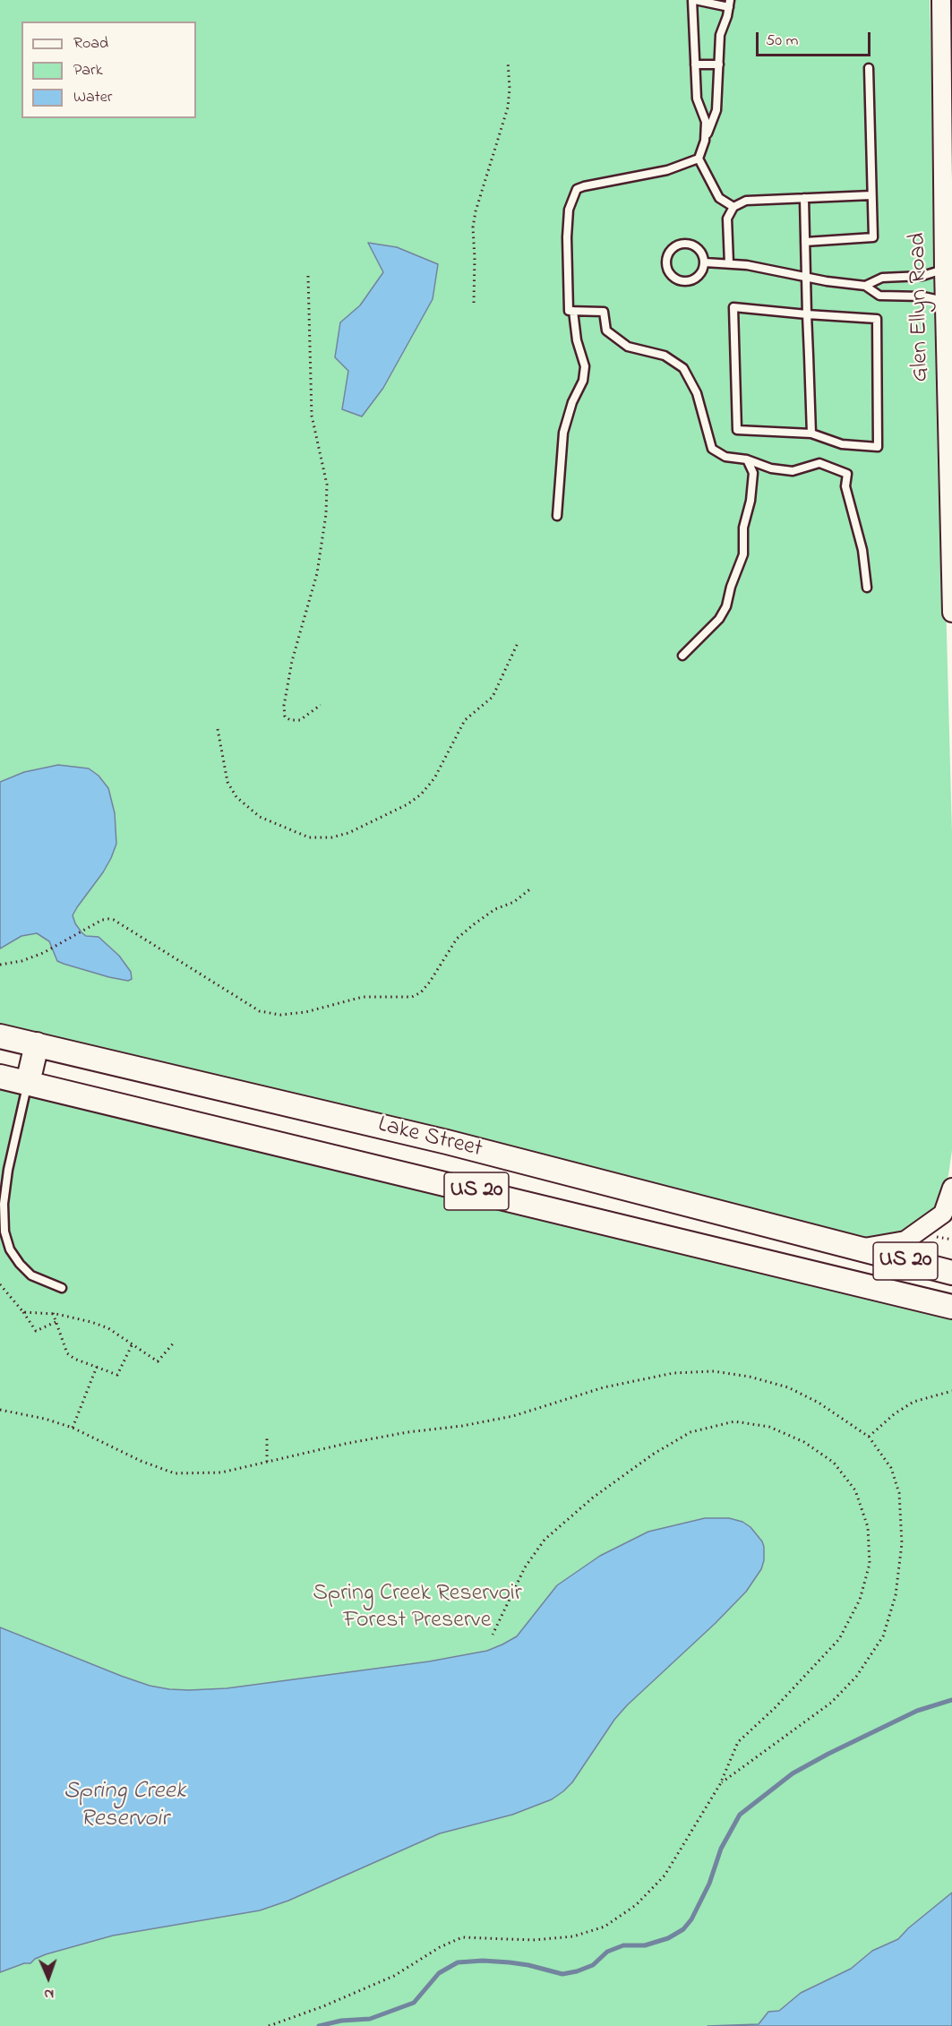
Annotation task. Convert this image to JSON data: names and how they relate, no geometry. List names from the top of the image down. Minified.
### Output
{"streets":{"main road":["Lake Street","US 20"],"street":["Glen Ellyn Road"]},"water":["Spring Creek Reservoir"],"parks":["Spring Creek Reservoir Forest Preserve"],"legend":["Road","Park","Water"],"scale_bar":"50 m","north":"bottom"}
